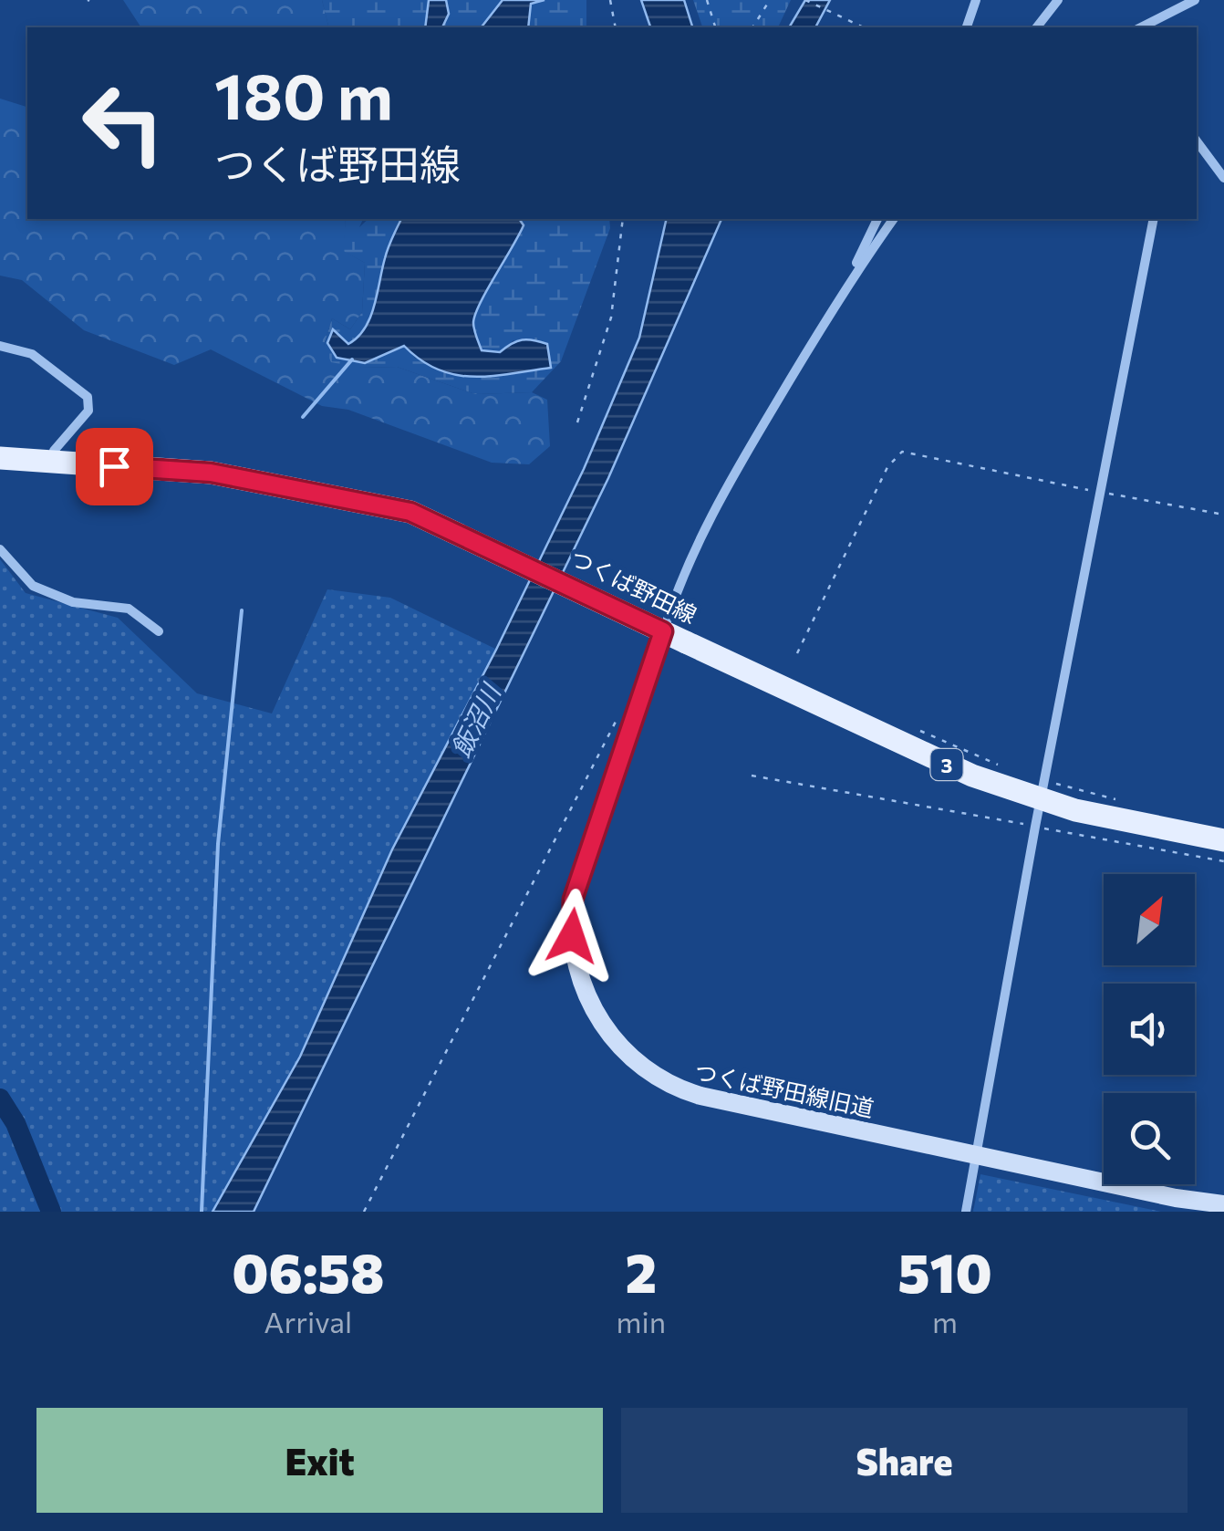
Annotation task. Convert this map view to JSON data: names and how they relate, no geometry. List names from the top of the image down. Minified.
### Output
{"streets":{"main road":["つくば野田線","3"],"street":["つくば野田線旧道"]},"crossings":[["つくば野田線","つくば野田線旧道"]],"water":["飯沼川"],"north":"top right","page":{"turn":["180 m","つくば野田線"],"eta":["06:58","Arrival","2","min","510","m"],"buttons":["Exit","Share"]}}
